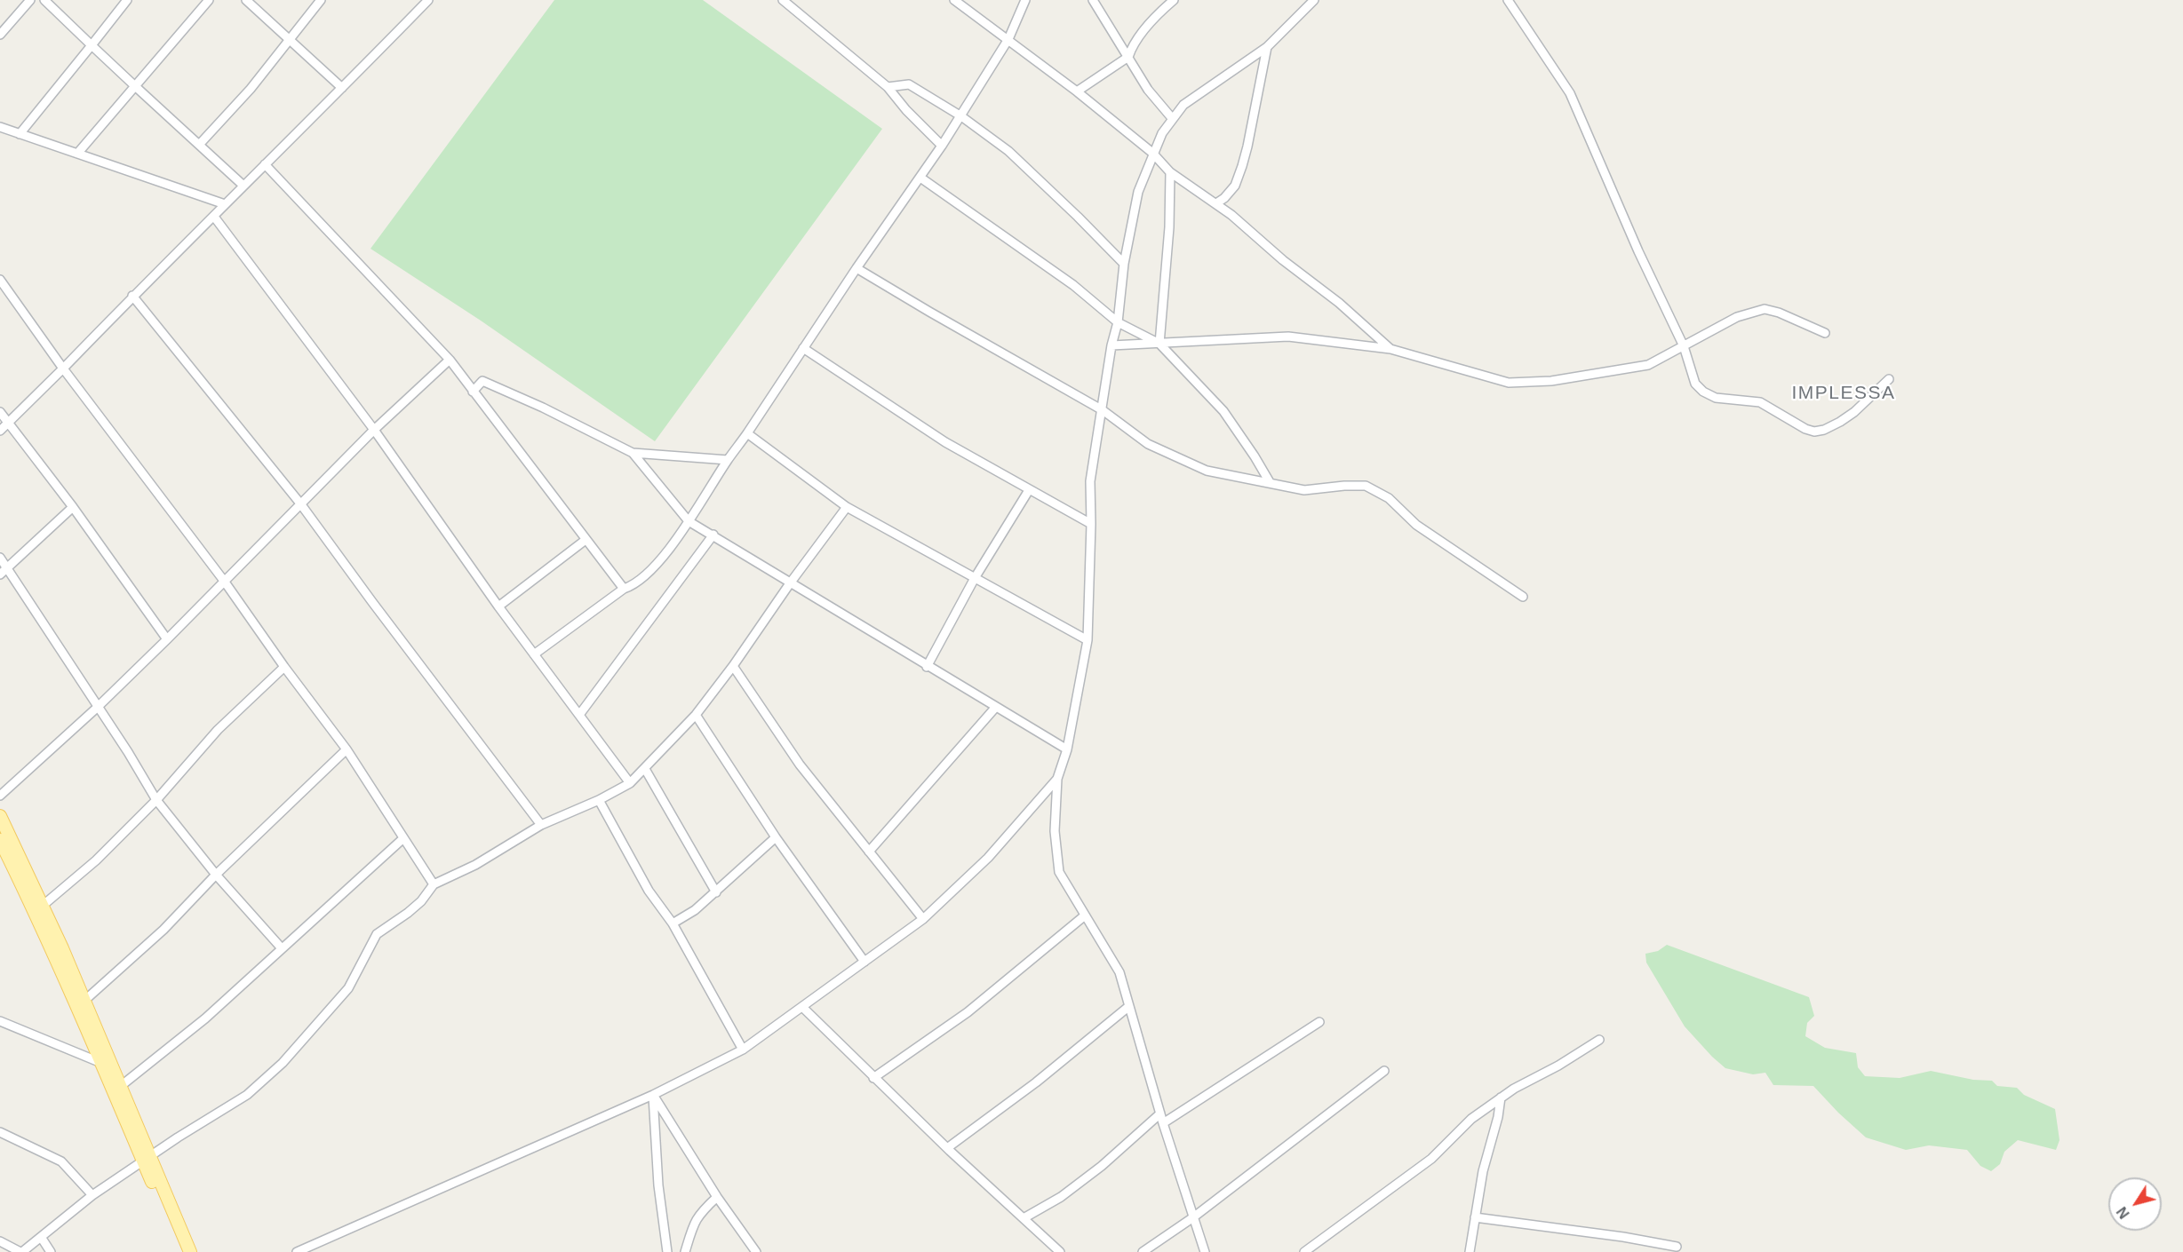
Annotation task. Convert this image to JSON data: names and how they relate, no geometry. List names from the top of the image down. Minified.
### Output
{"districts":["IMPLESSA"],"north":"bottom left"}
